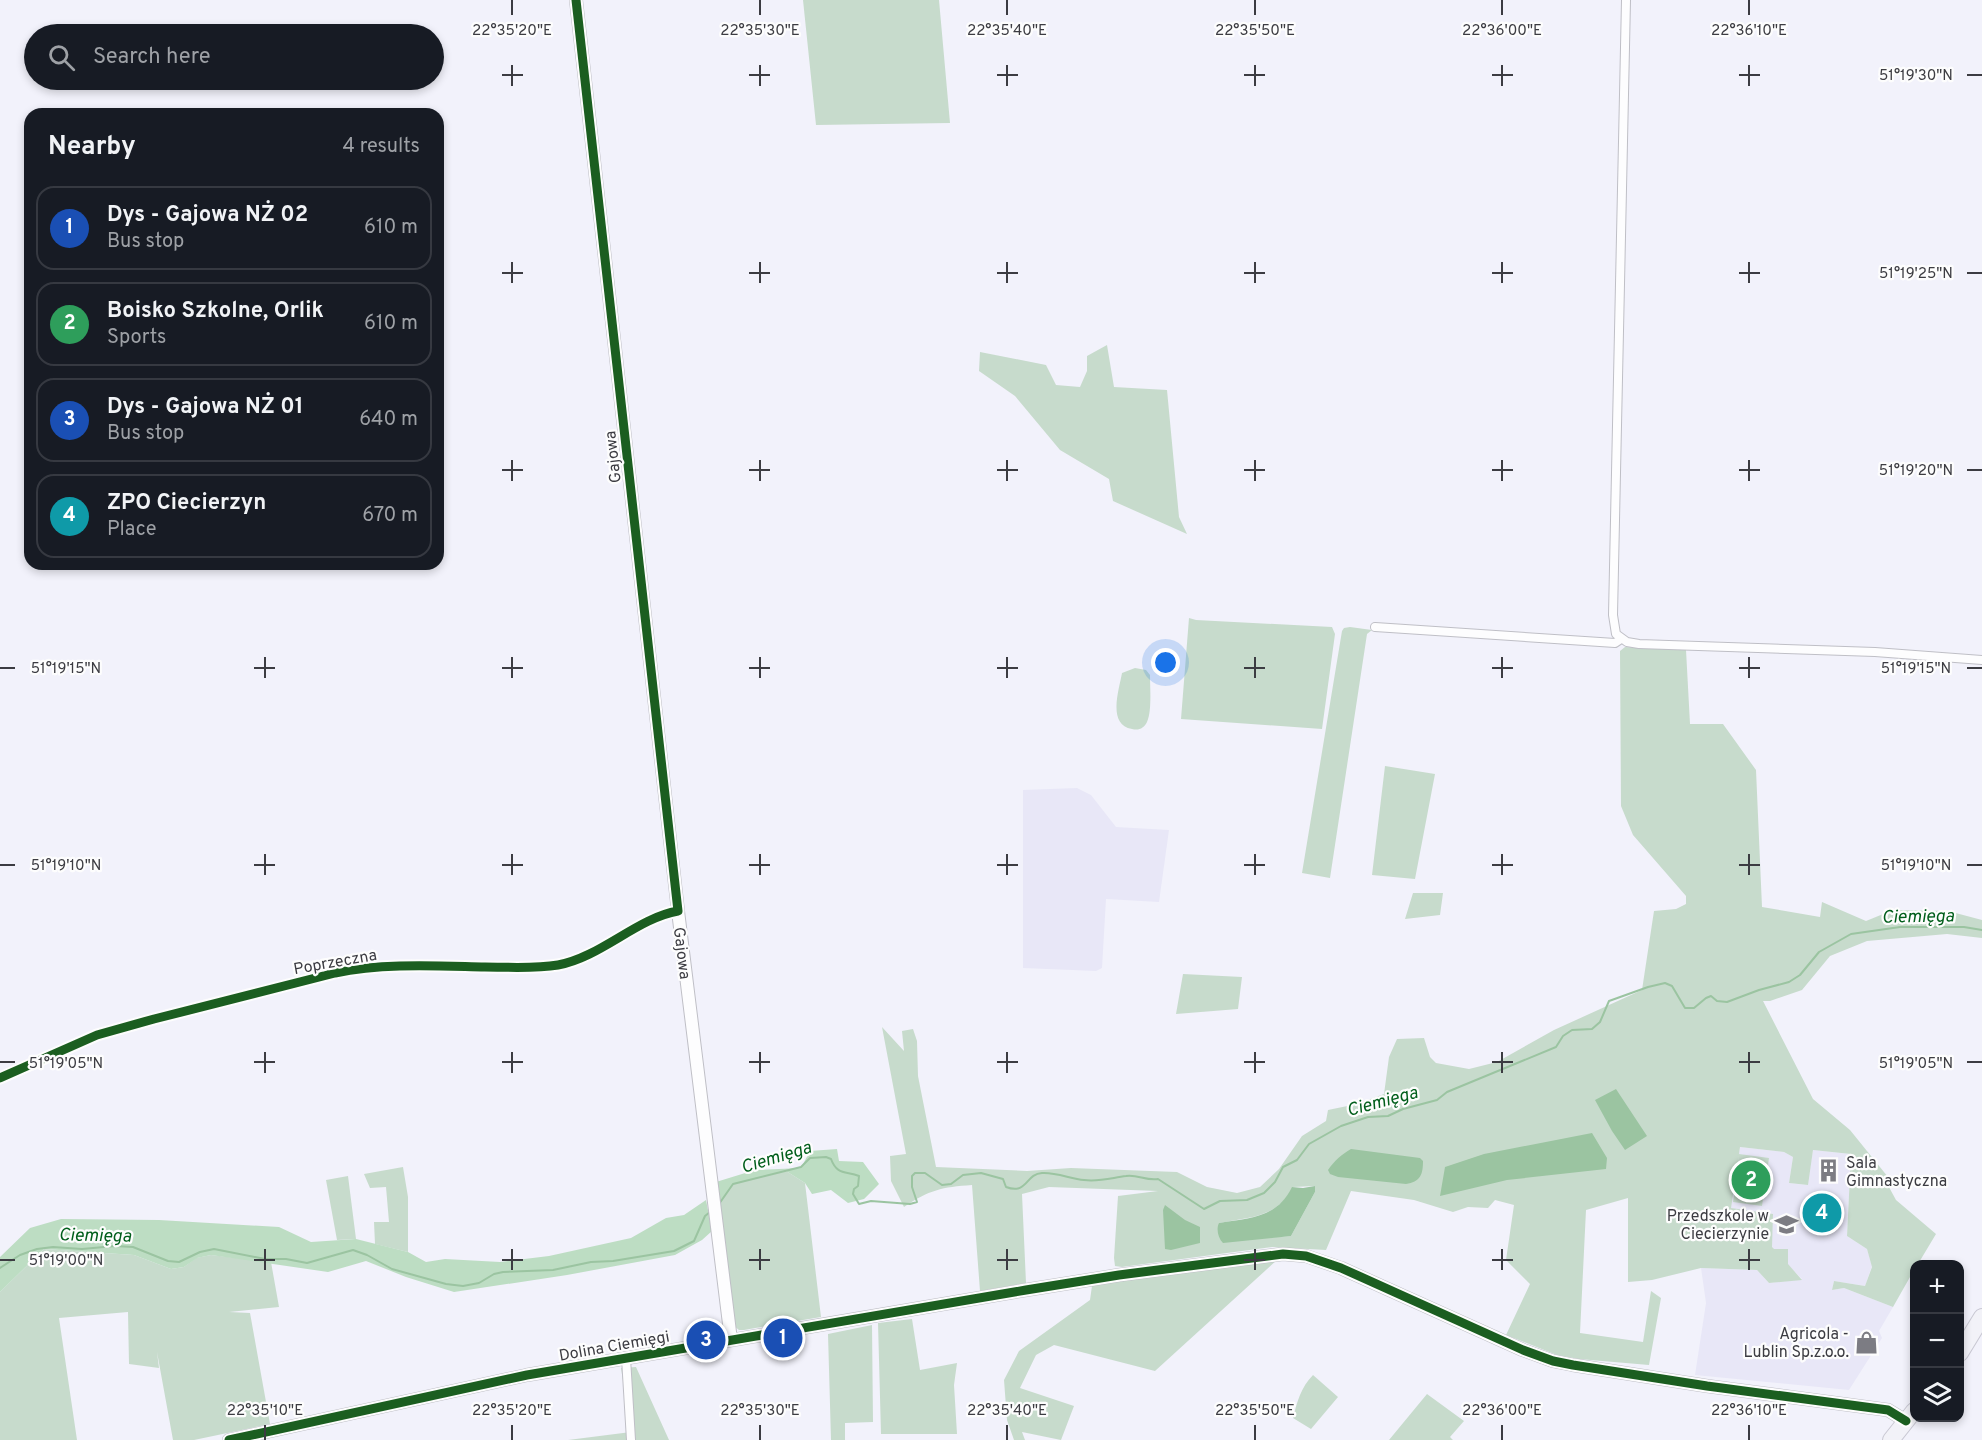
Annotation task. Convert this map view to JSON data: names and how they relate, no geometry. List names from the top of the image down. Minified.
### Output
{"streets":{"street":["Gajowa","Poprzeczna","Dolina Ciemięgi"]},"crossings":[["Gajowa","Poprzeczna"],["Gajowa","Dolina Ciemięgi"]],"water":["Ciemięga"],"places":{"building":["Sala Gimnastyczna"],"school or university":["Przedszkole w Ciecierzynie"],"shop":["Agricola - Lublin Sp.z.o.o."]},"page":{"search":"Search here","heading":["Nearby","4 results"],"list":[{"mark":"1","name":"Dys - Gajowa NŻ 02","note":"Bus stop","value":"610 m"},{"mark":"2","name":"Boisko Szkolne, Orlik","note":"Sports","value":"610 m"},{"mark":"3","name":"Dys - Gajowa NŻ 01","note":"Bus stop","value":"640 m"},{"mark":"4","name":"ZPO Ciecierzyn","note":"Place","value":"670 m"}],"pins":["2","4","1","3"],"map_buttons":["+","−"]},"coordinates":["22°35'20\"E","22°35'30\"E","22°35'40\"E","22°35'50\"E","22°36'00\"E","22°36'10\"E","51°19'30\"N","51°19'25\"N","51°19'20\"N","51°19'15\"N","51°19'10\"N","51°19'05\"N","51°19'00\"N","22°35'10\"E"]}
